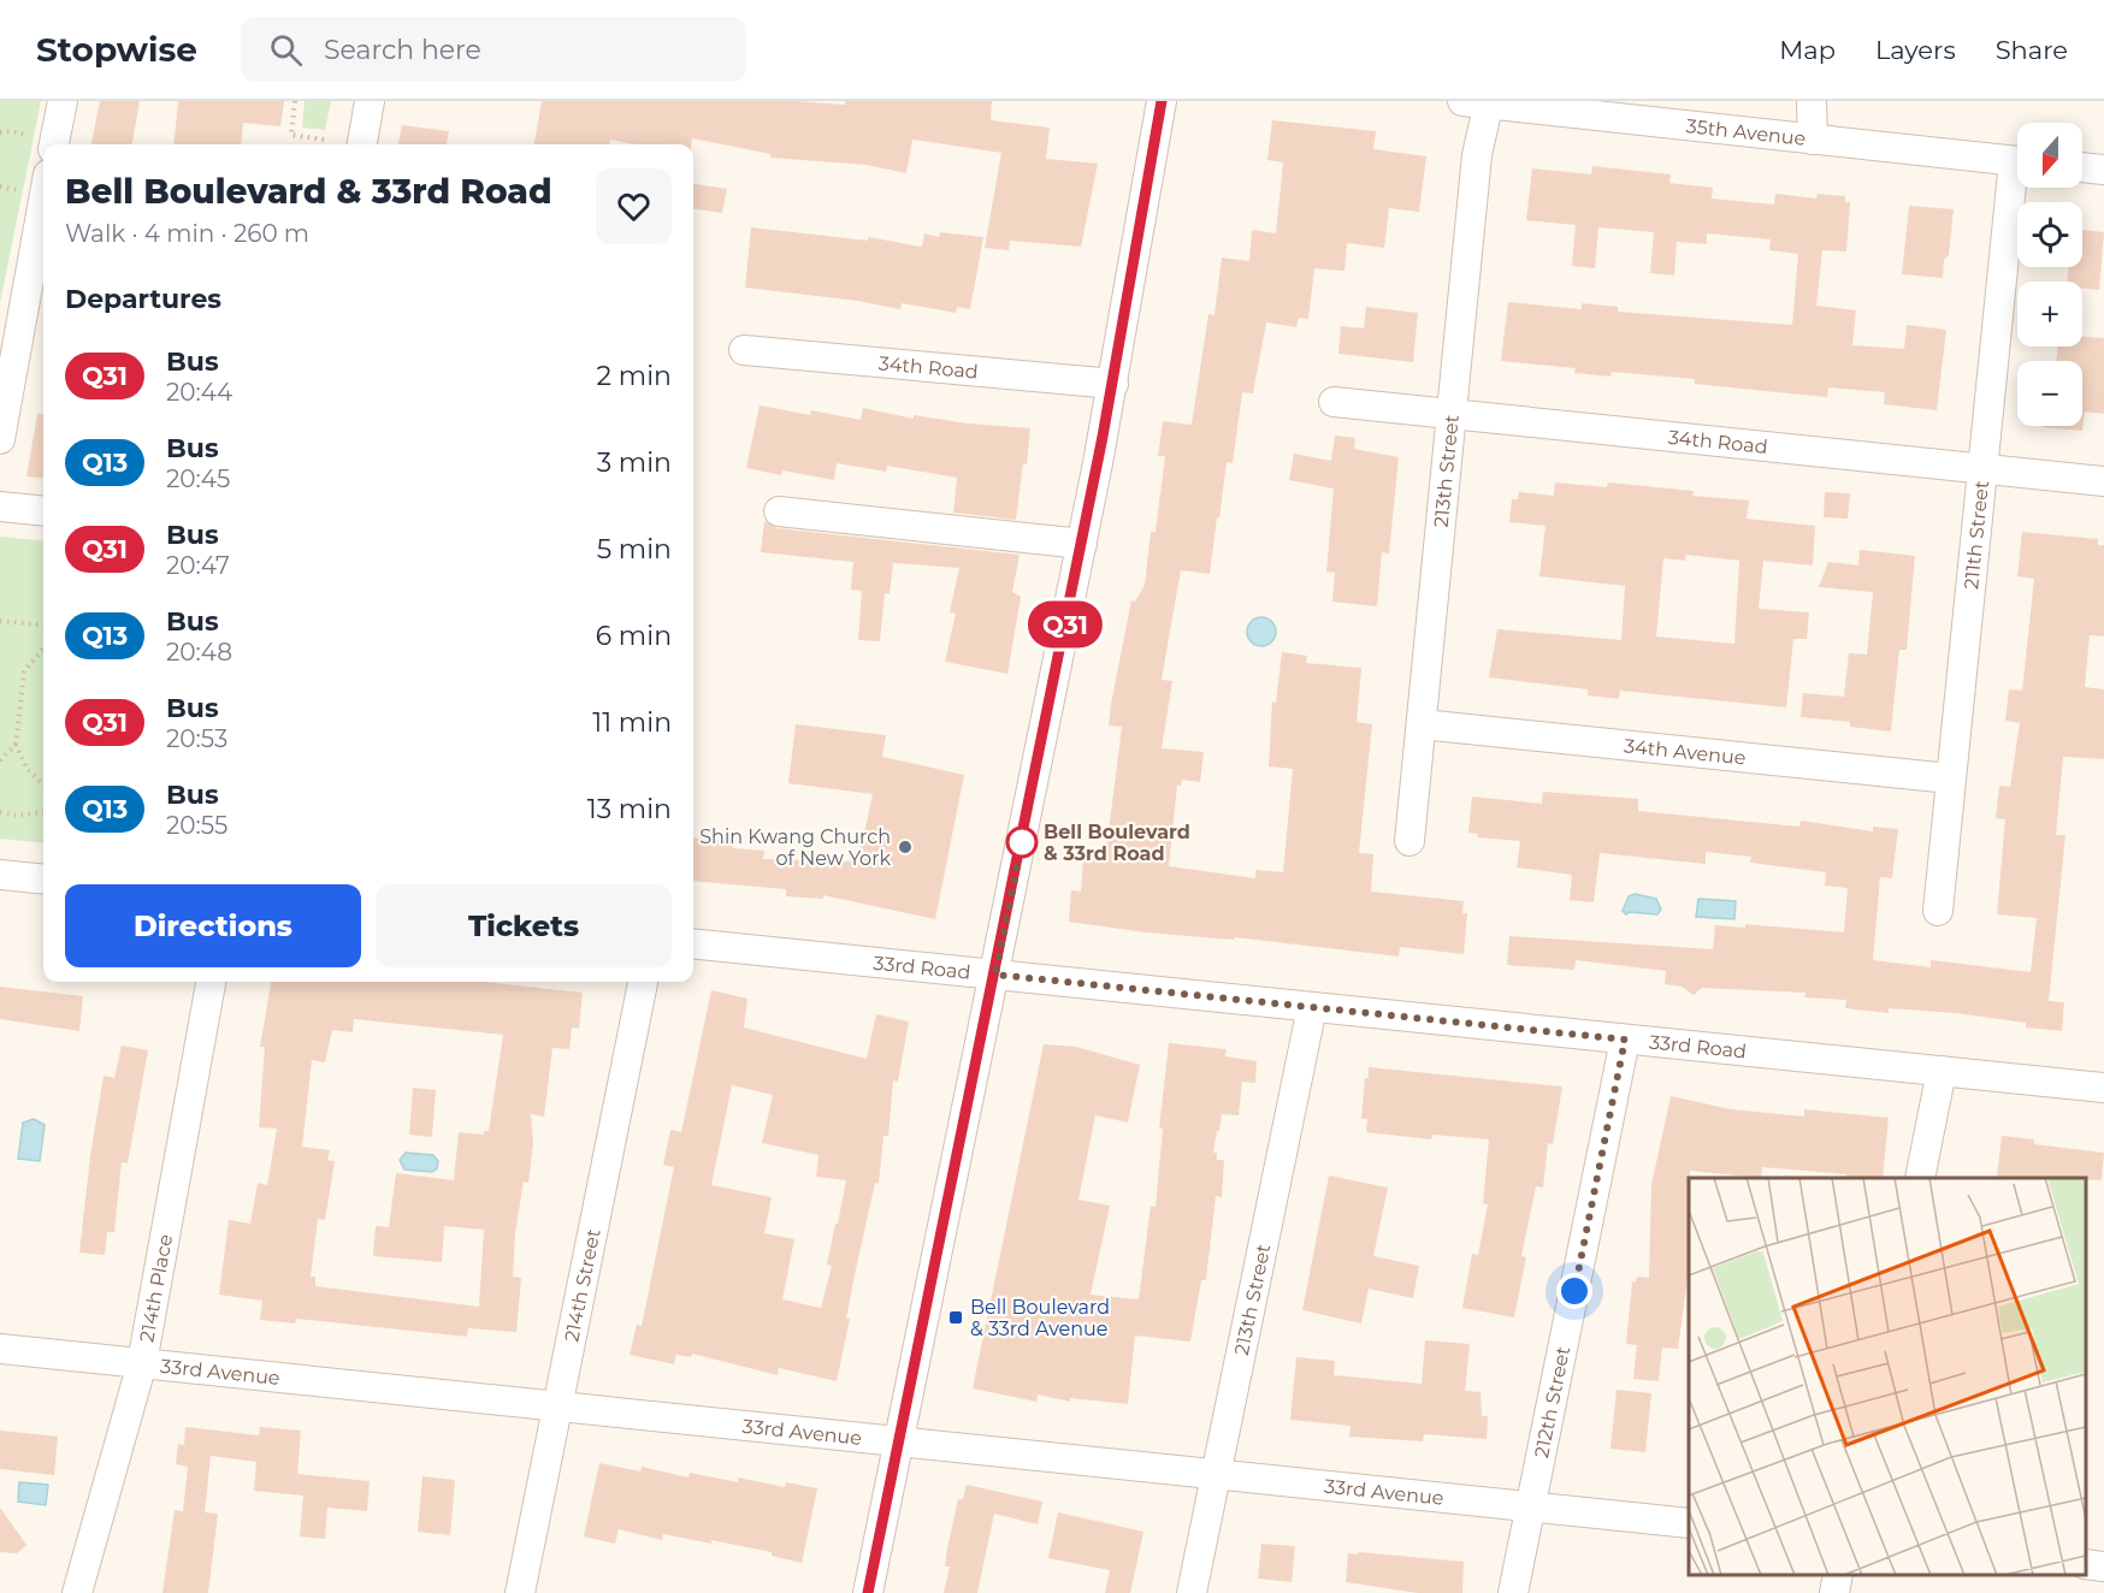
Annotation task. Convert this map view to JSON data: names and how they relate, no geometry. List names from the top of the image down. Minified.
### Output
{"streets":{"street":["35th Avenue","34th Road","213th Street","211th Street","34th Avenue","33rd Road","214th Street","214th Place","33rd Avenue","212th Street"]},"crossings":[["35th Avenue","213th Street"],["34th Road","213th Street"],["34th Road","211th Street"],["213th Street","34th Avenue"],["213th Street","33rd Road"],["213th Street","33rd Avenue"],["211th Street","34th Avenue"],["33rd Road","212th Street"],["214th Street","33rd Avenue"],["214th Place","33rd Avenue"],["33rd Avenue","212th Street"]],"places":{"other":["Bell Boulevard & 33rd Road","Shin Kwang Church of New York"],"transit":["Bell Boulevard & 33rd Avenue"]},"lines":["bus line Q31"],"north":"bottom","page":{"header":"Stopwise","search":"Search here","nav":["Map","Layers","Share"],"on_map":"Q31","map_buttons":["+","−"],"heading":[["Bell Boulevard & 33rd Road","Walk · 4 min · 260 m"],"Departures"],"list":[{"mark":"Q31","name":"Bus","note":"20:44","value":"2 min"},{"mark":"Q13","name":"Bus","note":"20:45","value":"3 min"},{"mark":"Q31","name":"Bus","note":"20:47","value":"5 min"},{"mark":"Q13","name":"Bus","note":"20:48","value":"6 min"},{"mark":"Q31","name":"Bus","note":"20:53","value":"11 min"},{"mark":"Q13","name":"Bus","note":"20:55","value":"13 min"}],"buttons":["Directions","Tickets"]}}
